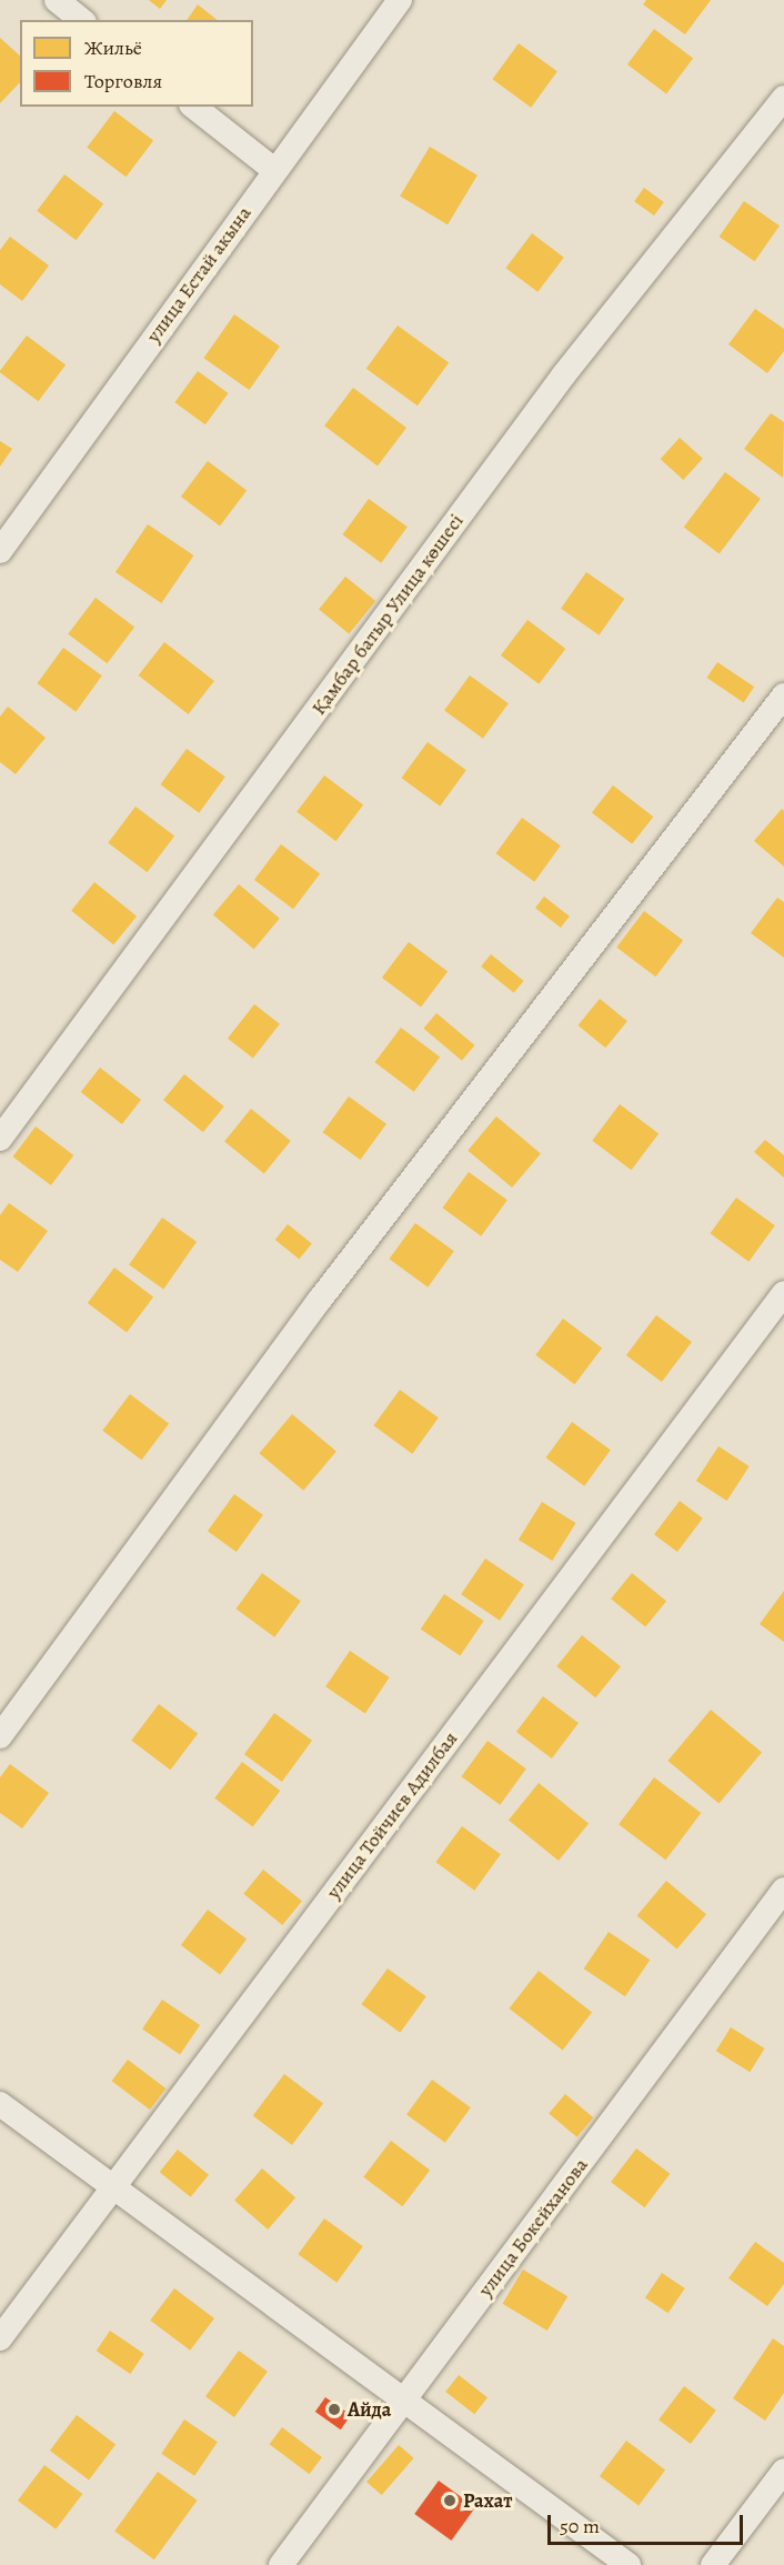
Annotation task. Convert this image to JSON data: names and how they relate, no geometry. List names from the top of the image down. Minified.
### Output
{"streets":{"street":["улица Естай акына","Қамбар батыр Улица көшесі","улица Тойчиев Адилбая","улица Бокейханова"]},"places":["Айда","Рахат"],"legend":["Жильё","Торговля"],"scale_bar":"50 m"}
